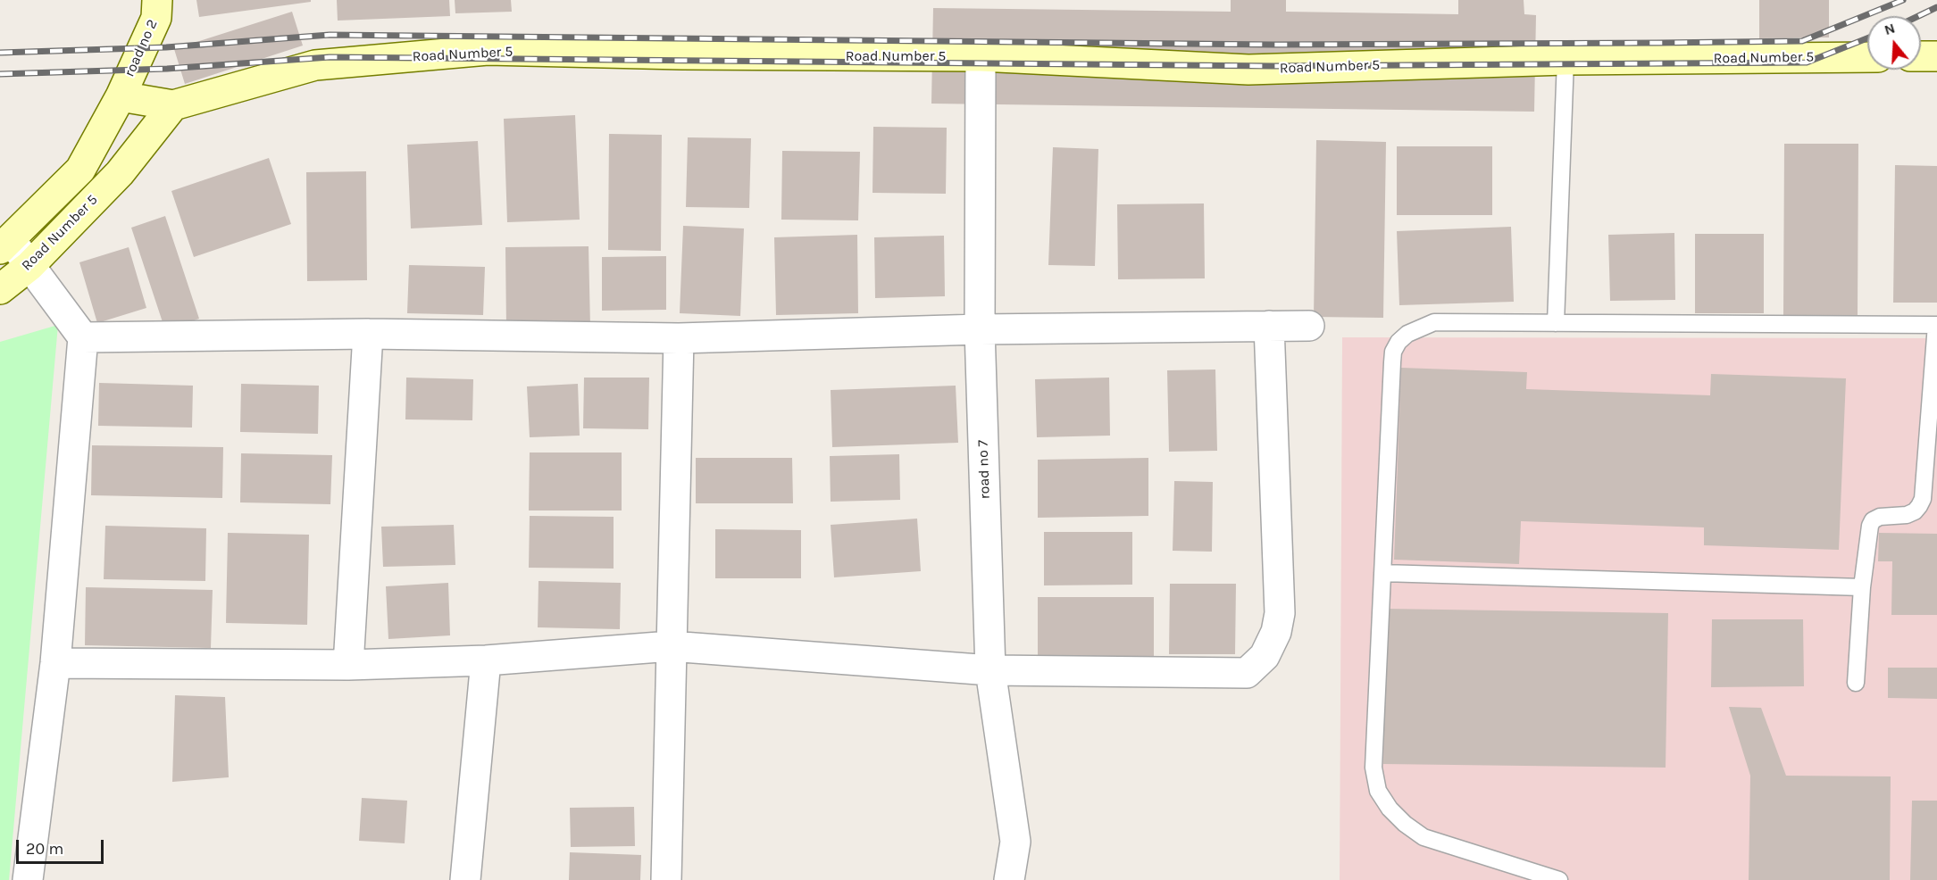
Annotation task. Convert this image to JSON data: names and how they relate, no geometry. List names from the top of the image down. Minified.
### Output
{"streets":{"main road":["road no 2","Road Number 5"],"street":["road no 7"]},"crossings":[["road no 2","Road Number 5"],["Road Number 5","road no 7"]],"scale_bar":"20 m","north":"top"}
